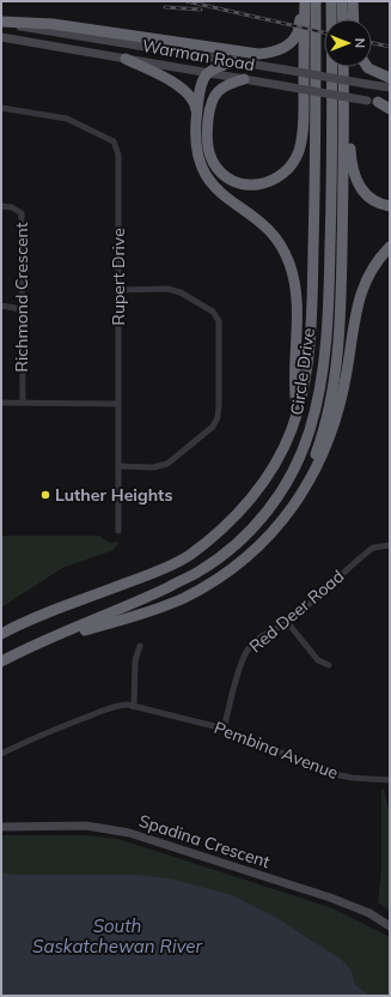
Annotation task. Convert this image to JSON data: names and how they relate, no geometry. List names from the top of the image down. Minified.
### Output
{"streets":{"highway":["Circle Drive"],"main road":["Warman Road","Spadina Crescent"],"street":["Rupert Drive","Richmond Crescent","Red Deer Road","Pembina Avenue"]},"crossings":[["Red Deer Road","Pembina Avenue"]],"water":["South Saskatchewan River"],"places":["Luther Heights"],"north":"right"}
